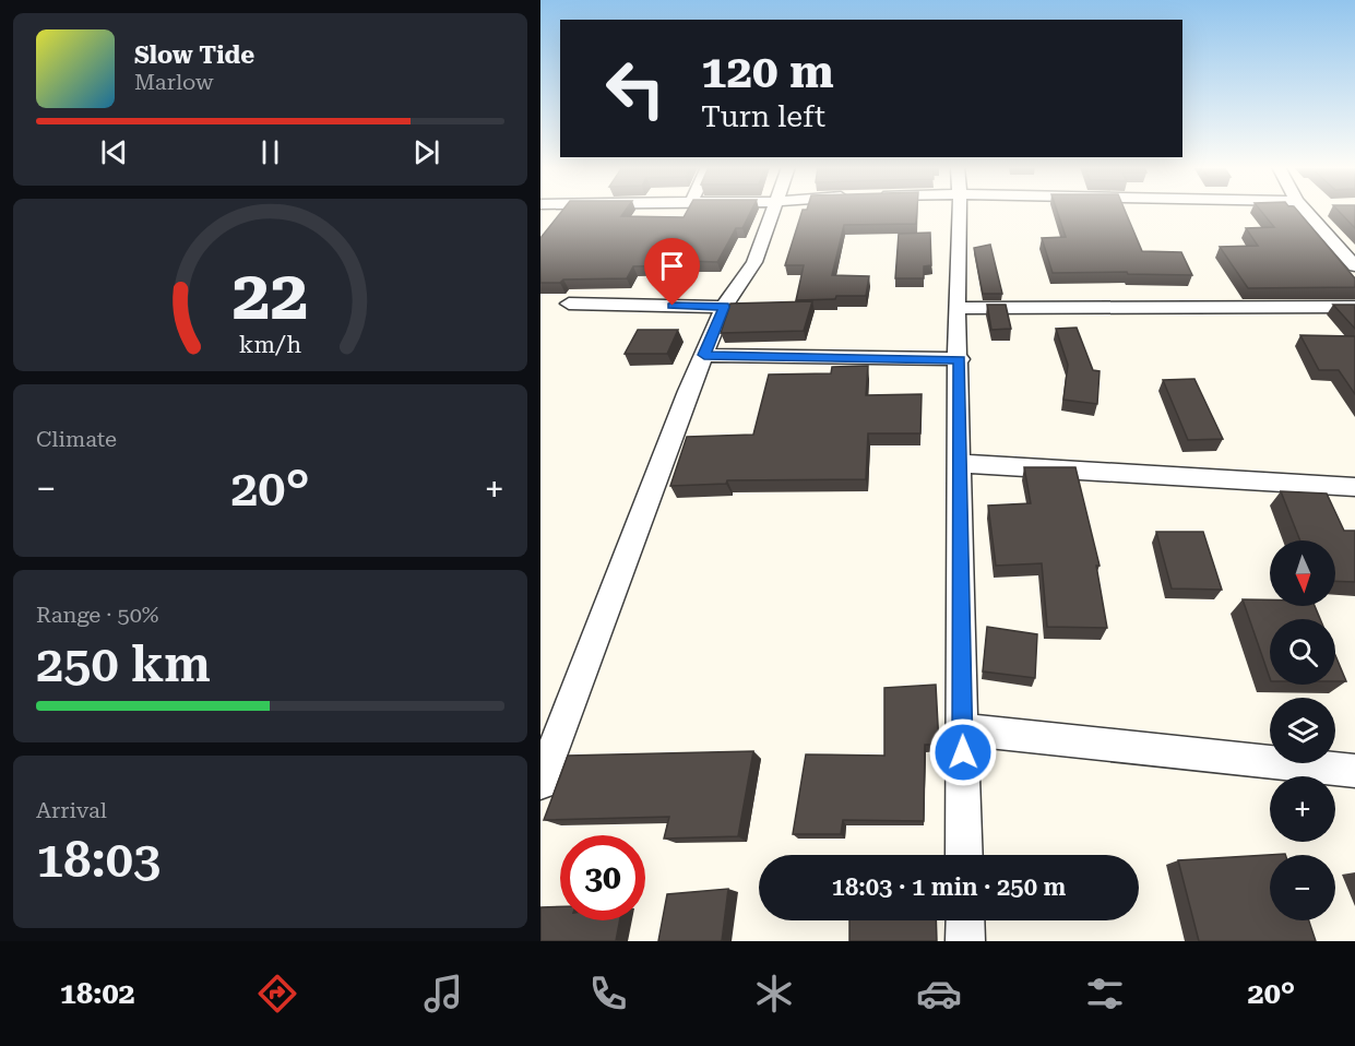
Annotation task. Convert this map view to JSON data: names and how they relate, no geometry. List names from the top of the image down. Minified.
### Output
{"north":"bottom","page":{"turn":["120 m","Turn left"],"song":["Slow Tide","Marlow"],"tile":["Climate",["Range · 50%","250 km"],["Arrival","18:03"]],"heat":["−","20°","+"],"map_buttons":["+","−"],"limit":"30","trip":"18:03 · 1 min · 250 m","tabs":["18:02","20°"],"gauge":["22","km/h"]}}
